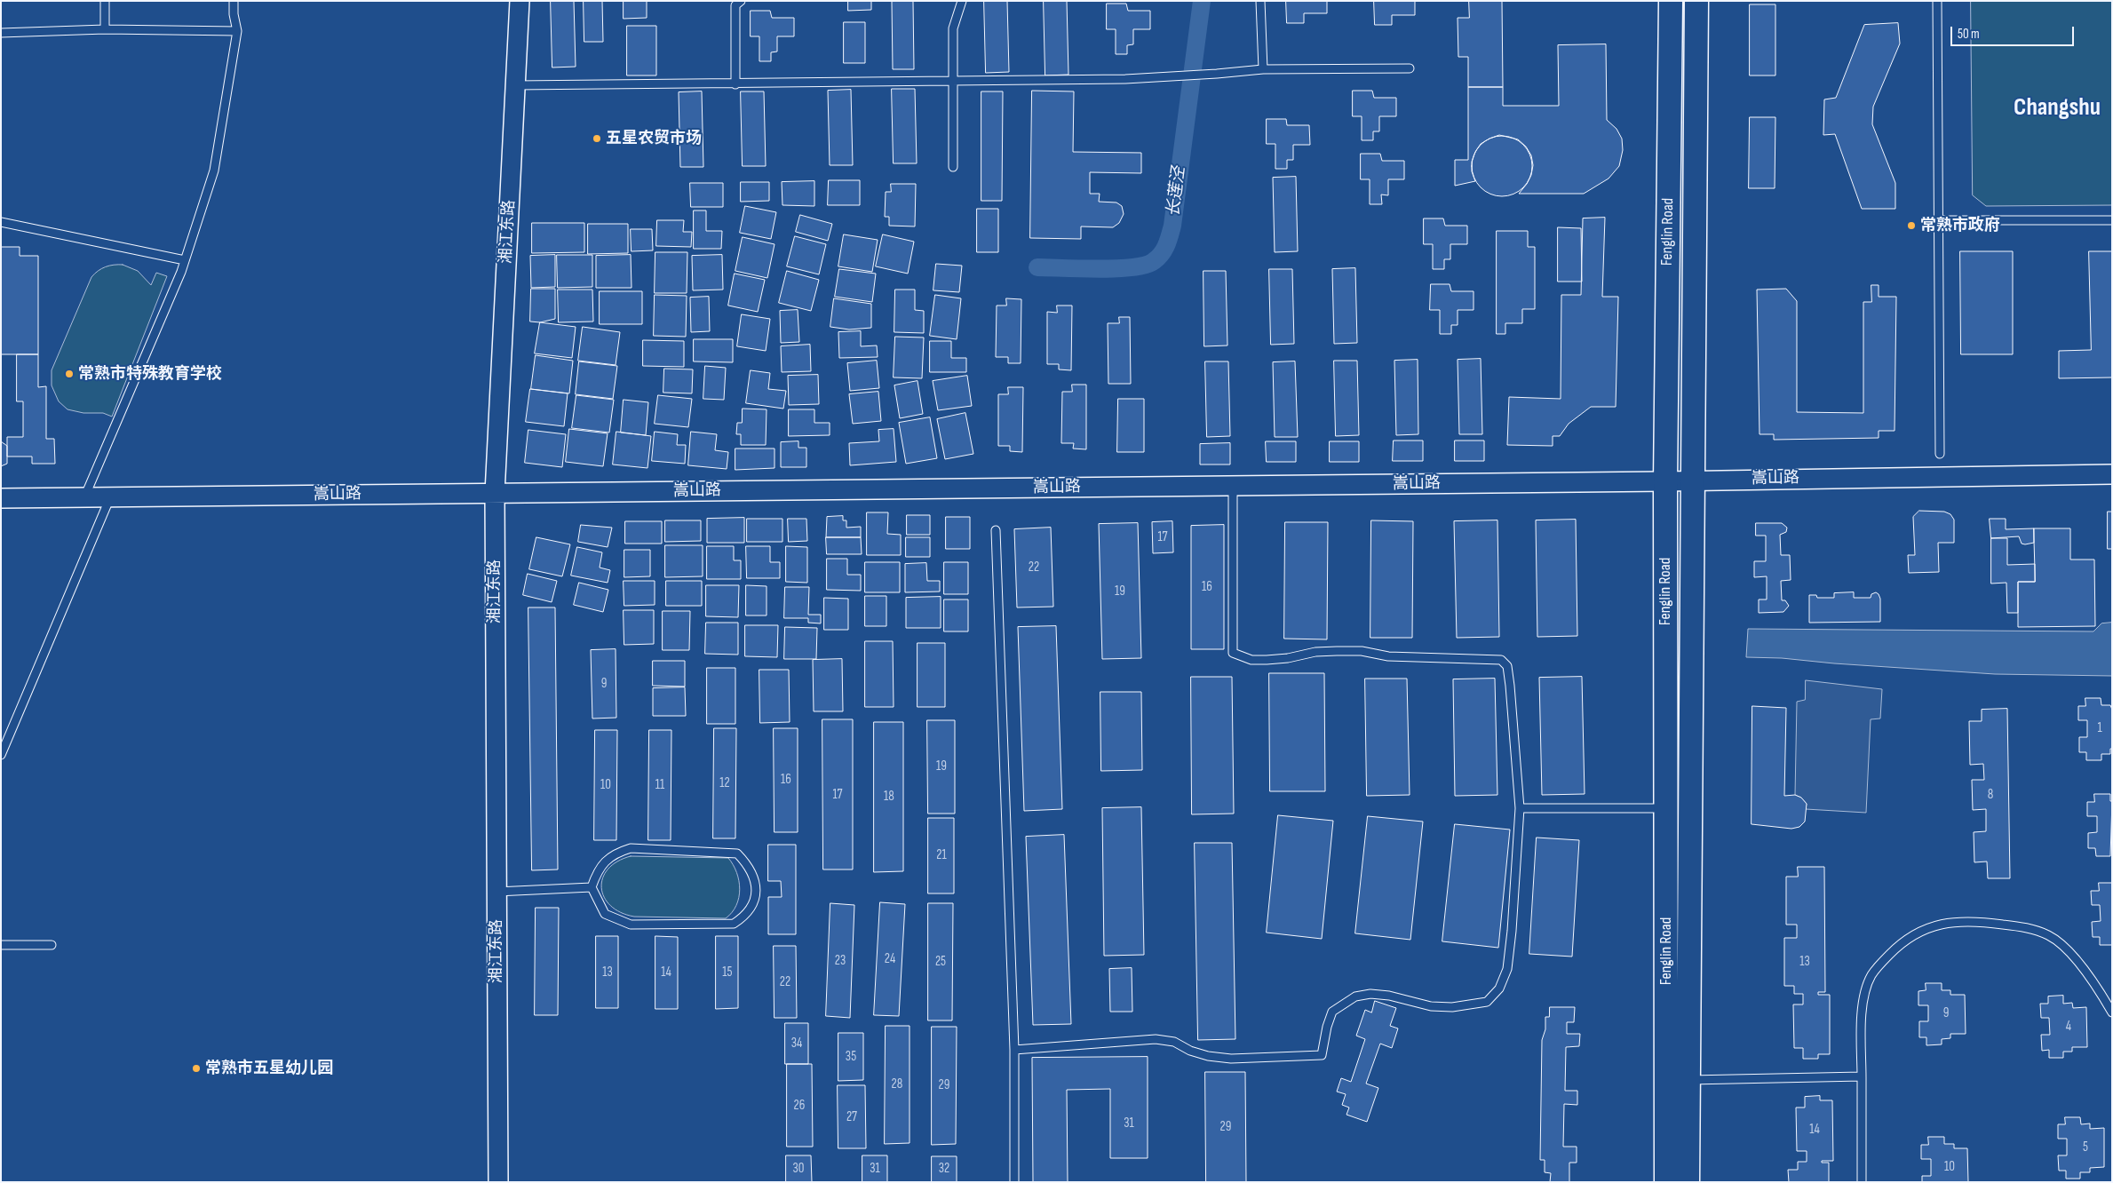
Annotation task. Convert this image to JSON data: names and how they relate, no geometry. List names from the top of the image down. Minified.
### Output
{"streets":{"main road":["Fenglin Road"],"street":["湘江东路","嵩山路"]},"crossings":[["湘江东路","嵩山路"],["Fenglin Road","嵩山路"]],"districts":["Changshu"],"water":["长莲泾"],"places":["五星农贸市场","常熟市政府","常熟市特殊教育学校","常熟市五星幼儿园"],"house_numbers":["17","22","16","19","9","1","19","16","12","10","11","17","8","18","21","24","23","25","13","13","14","15","22","9","4","34","35","28","29","26","27","31","29","14","5","10","30","31","32"],"scale_bar":"50 m"}
